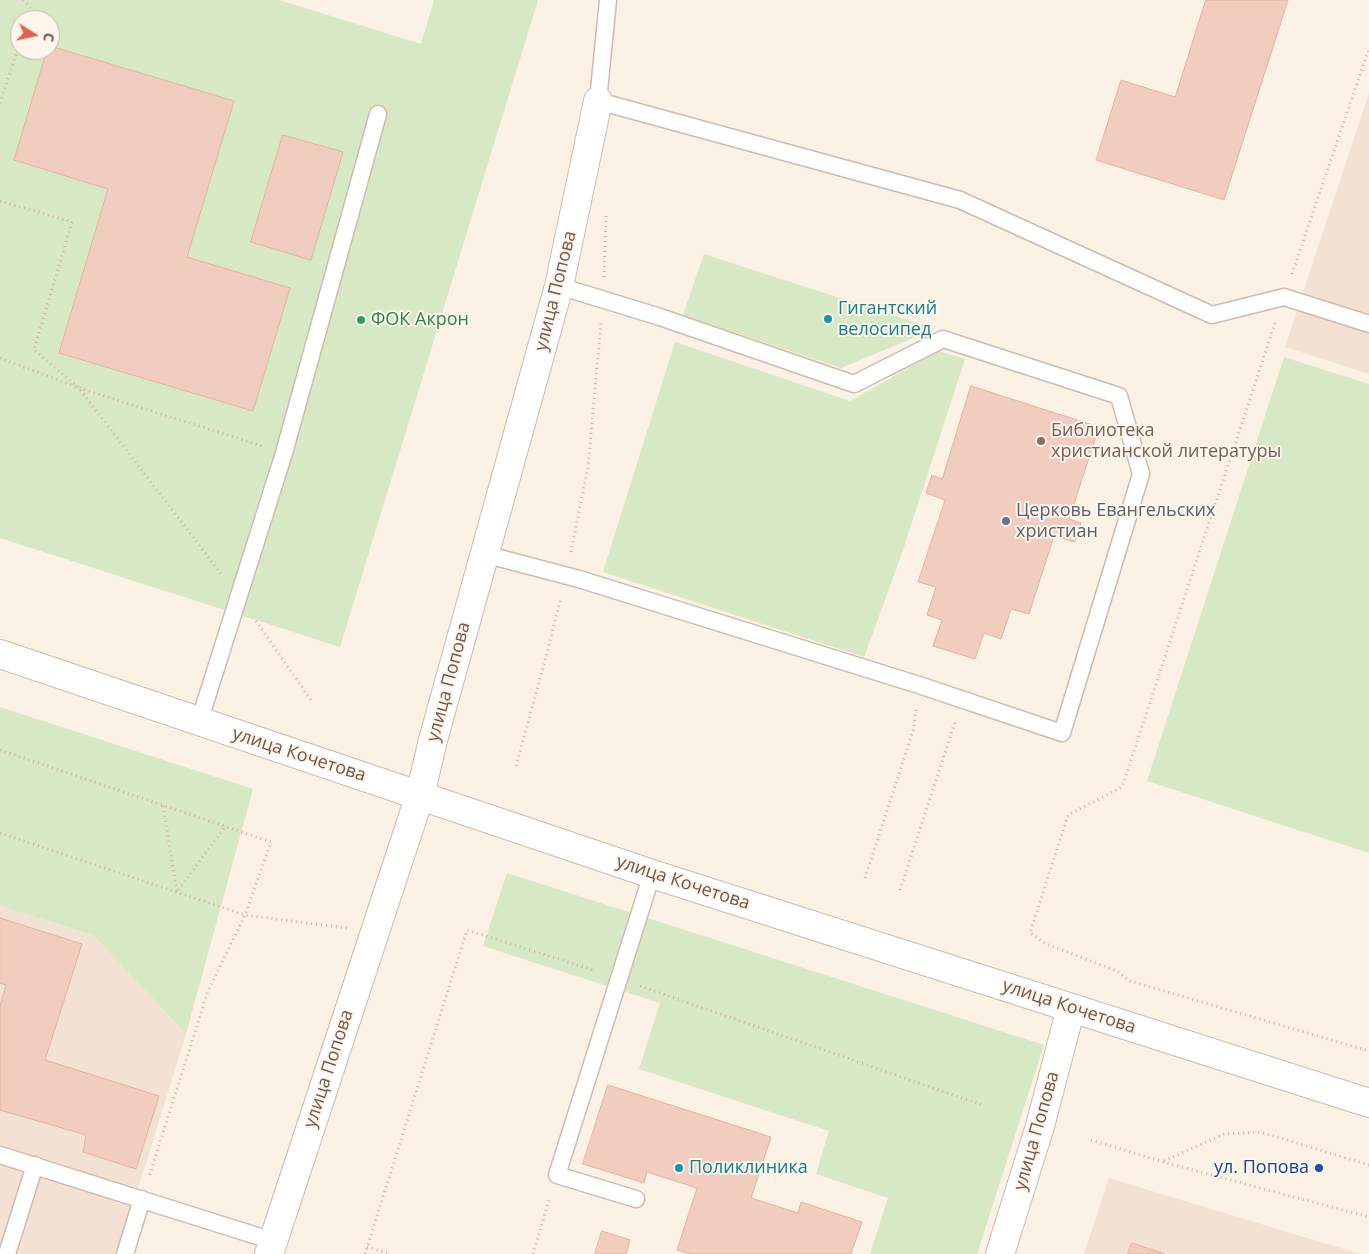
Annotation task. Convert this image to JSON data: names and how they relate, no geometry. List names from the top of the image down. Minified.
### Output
{"streets":{"street":["улица Попова","улица Кочетова"]},"crossings":[["улица Попова","улица Кочетова"]],"places":["Гигантский велосипед","ФОК Акрон","Библиотека христианской литературы","Церковь Евангельских христиан","Поликлиника","ул. Попова"],"north":"right"}
